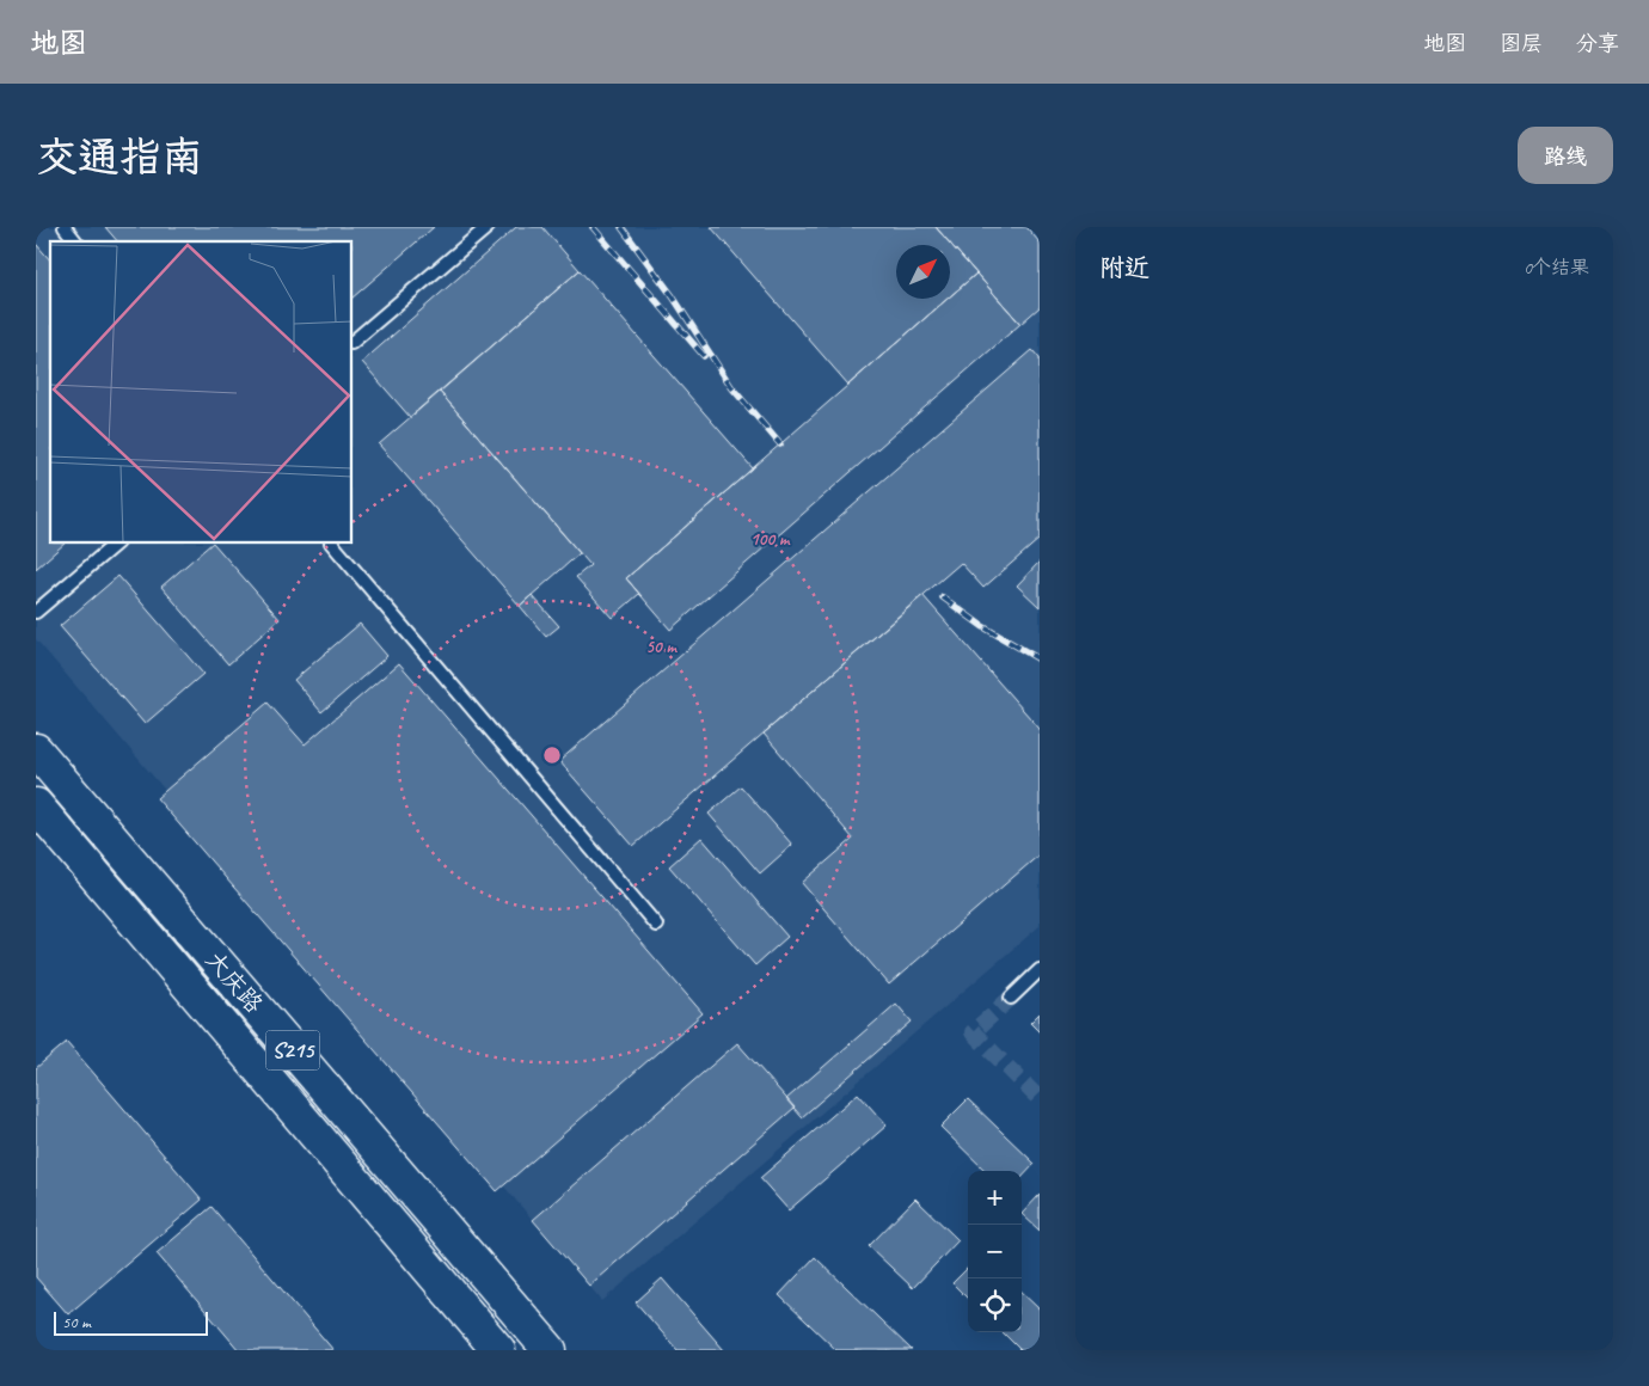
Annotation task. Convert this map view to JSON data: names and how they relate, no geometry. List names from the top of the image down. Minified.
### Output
{"streets":{"main road":["大庆路","S215"]},"scale_bar":"50 m","north":"top right","page":{"header":"地图","nav":["地图","图层","分享"],"buttons":"路线","title":"交通指南","heading":["附近","0个结果"],"map_buttons":["+","−"],"scale":"50 m"},"rings":["100 m","50 m"]}
